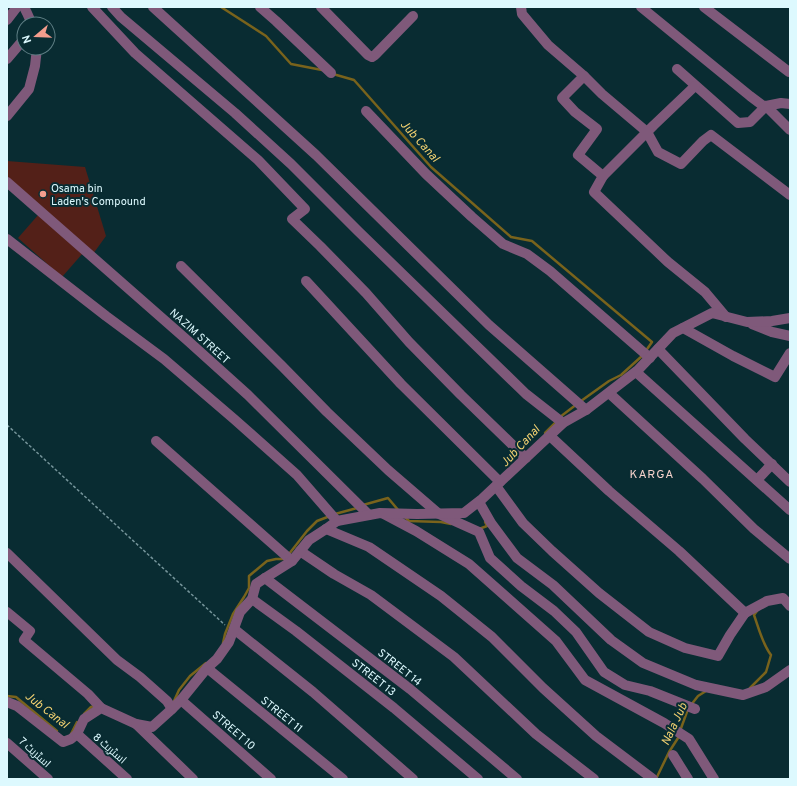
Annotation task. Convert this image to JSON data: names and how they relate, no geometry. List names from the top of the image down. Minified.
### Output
{"streets":{"street":["NAZIM STREET","STREET 14","STREET 13","STREET 11","STREET 10","اسٹریٹ 8","اسٹریٹ 7"]},"districts":["KARGA"],"water":["Jub Canal","Nala Jub"],"places":["Osama bin Laden's Compound"],"north":"left"}
